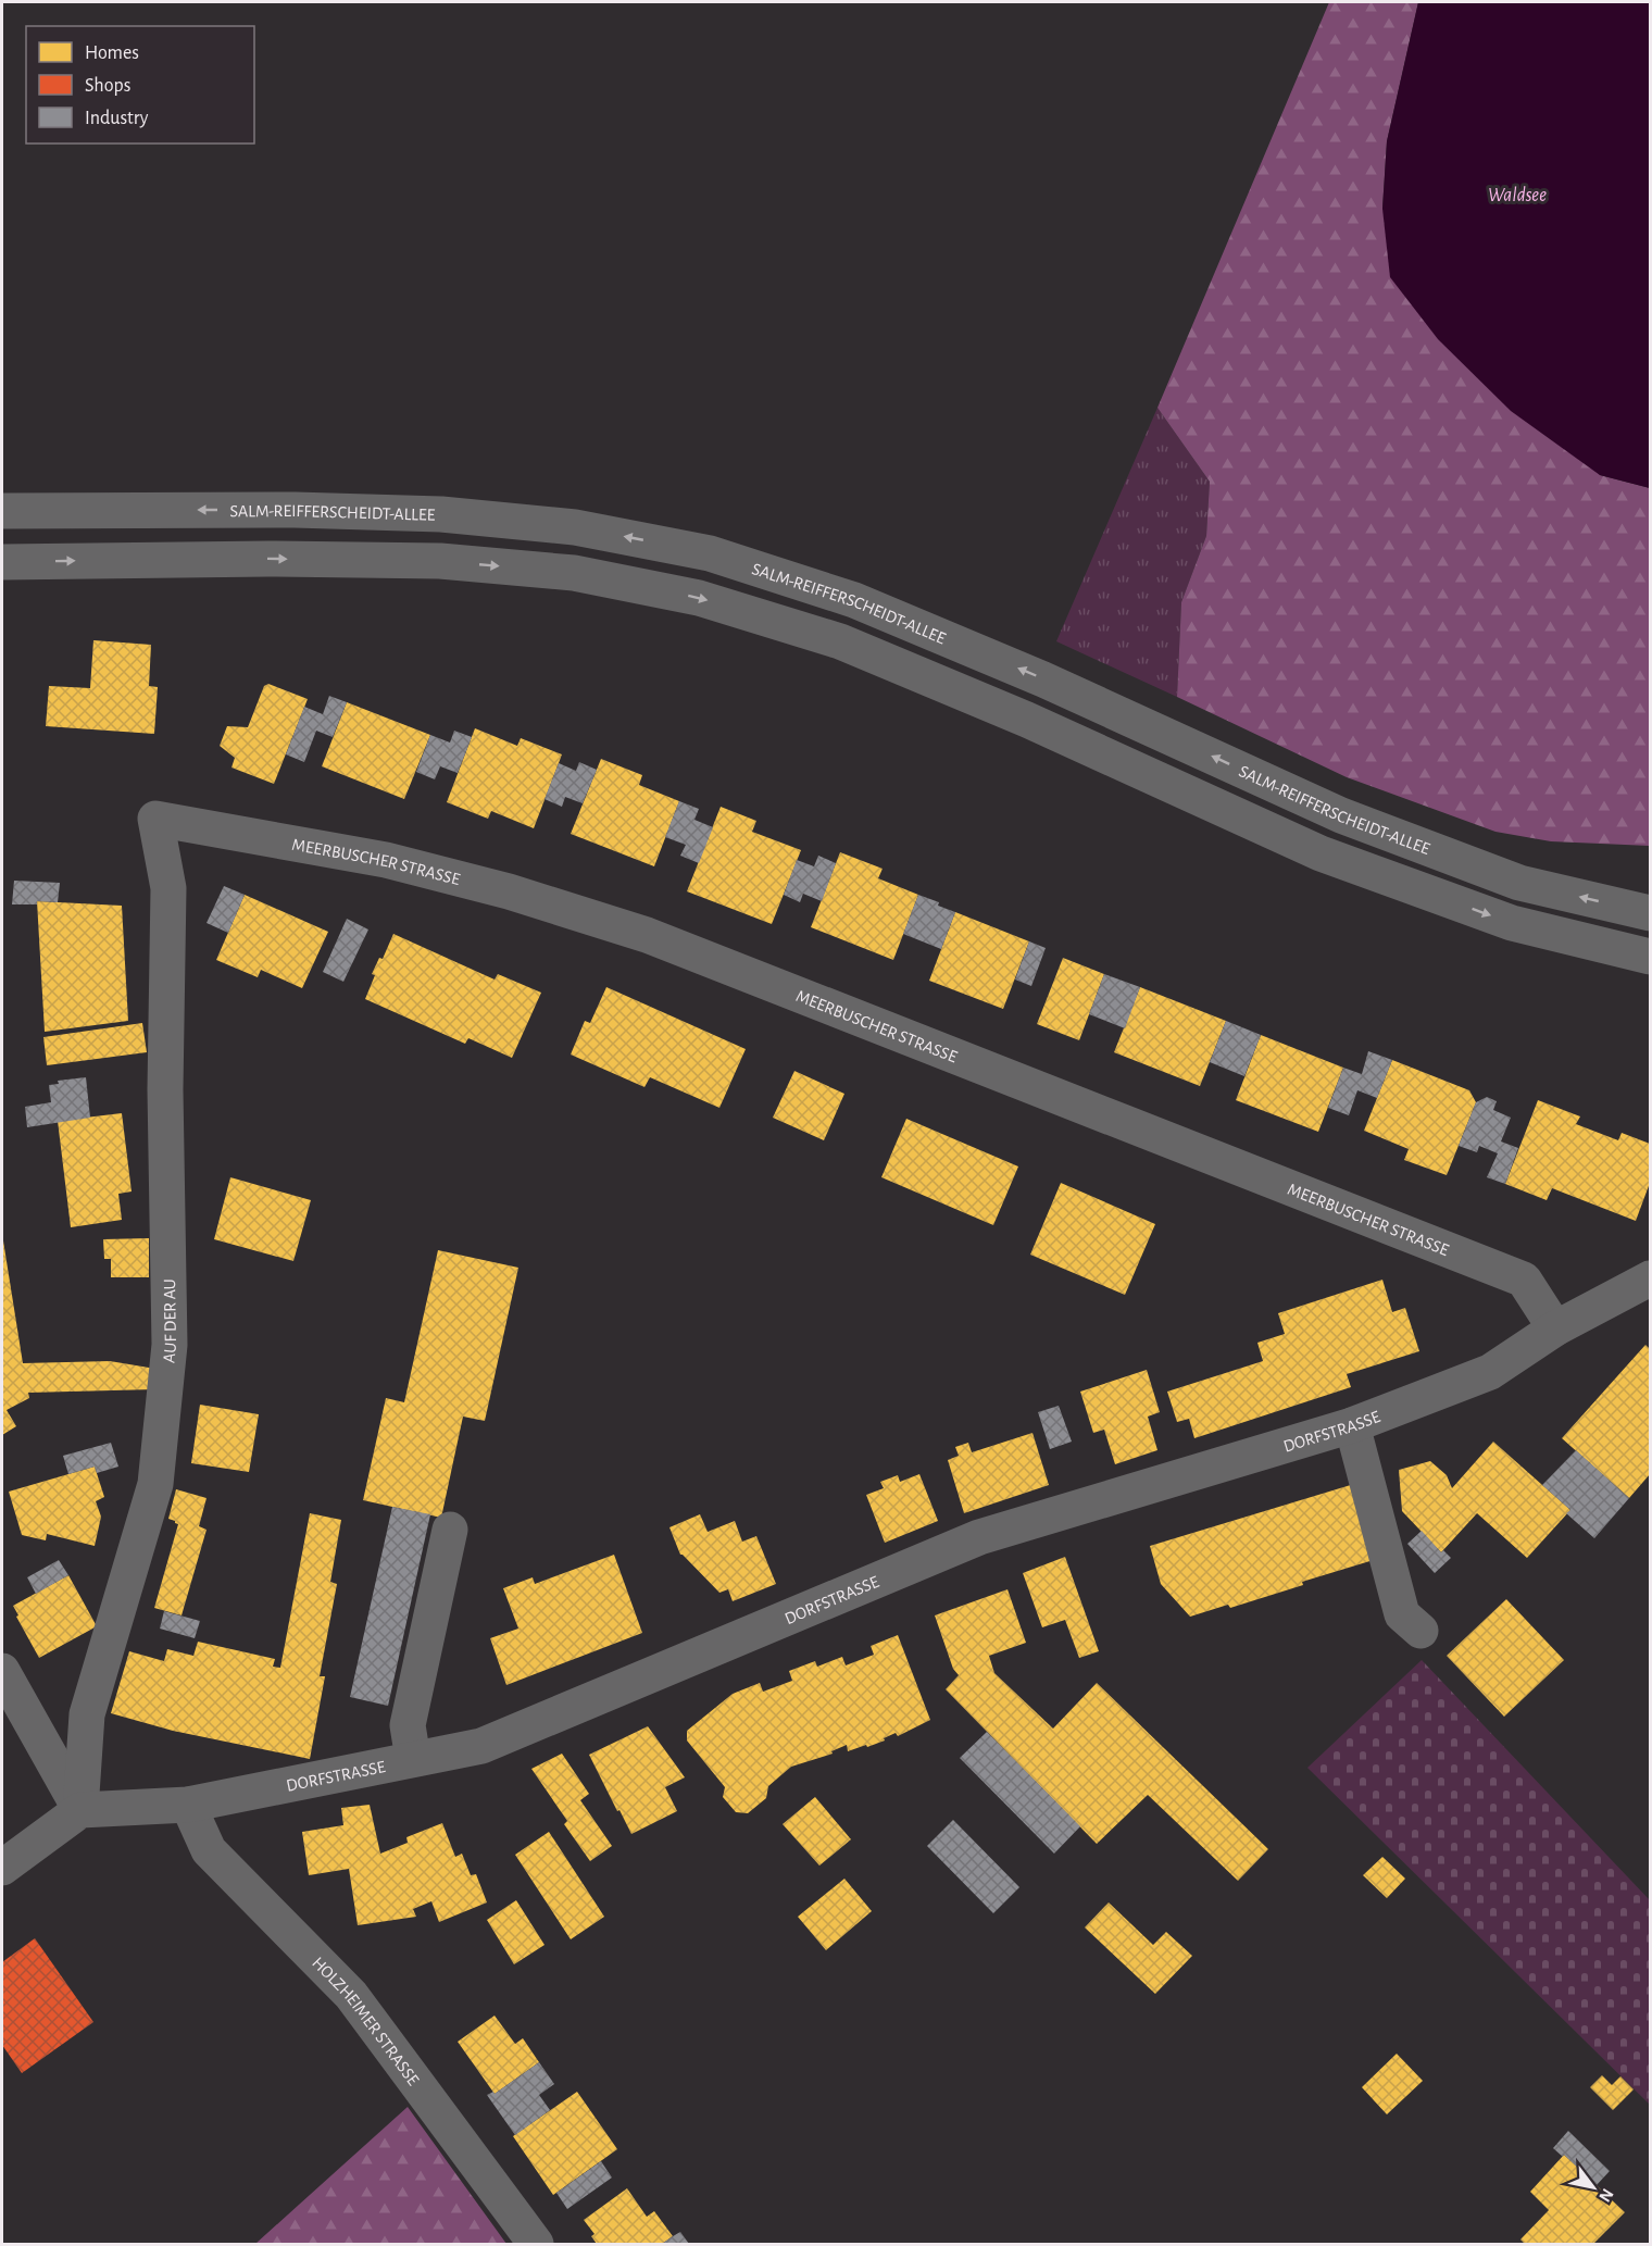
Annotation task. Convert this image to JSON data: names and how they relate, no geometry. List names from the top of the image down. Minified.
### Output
{"streets":{"street":["SALM-REIFFERSCHEIDT-ALLEE","MEERBUSCHER STRASSE","AUF DER AU","DORFSTRASSE","HOLZHEIMER STRASSE"]},"crossings":[["MEERBUSCHER STRASSE","AUF DER AU"],["MEERBUSCHER STRASSE","DORFSTRASSE"],["AUF DER AU","DORFSTRASSE"],["DORFSTRASSE","HOLZHEIMER STRASSE"]],"water":["Waldsee"],"legend":["Homes","Shops","Industry"],"north":"bottom right"}
